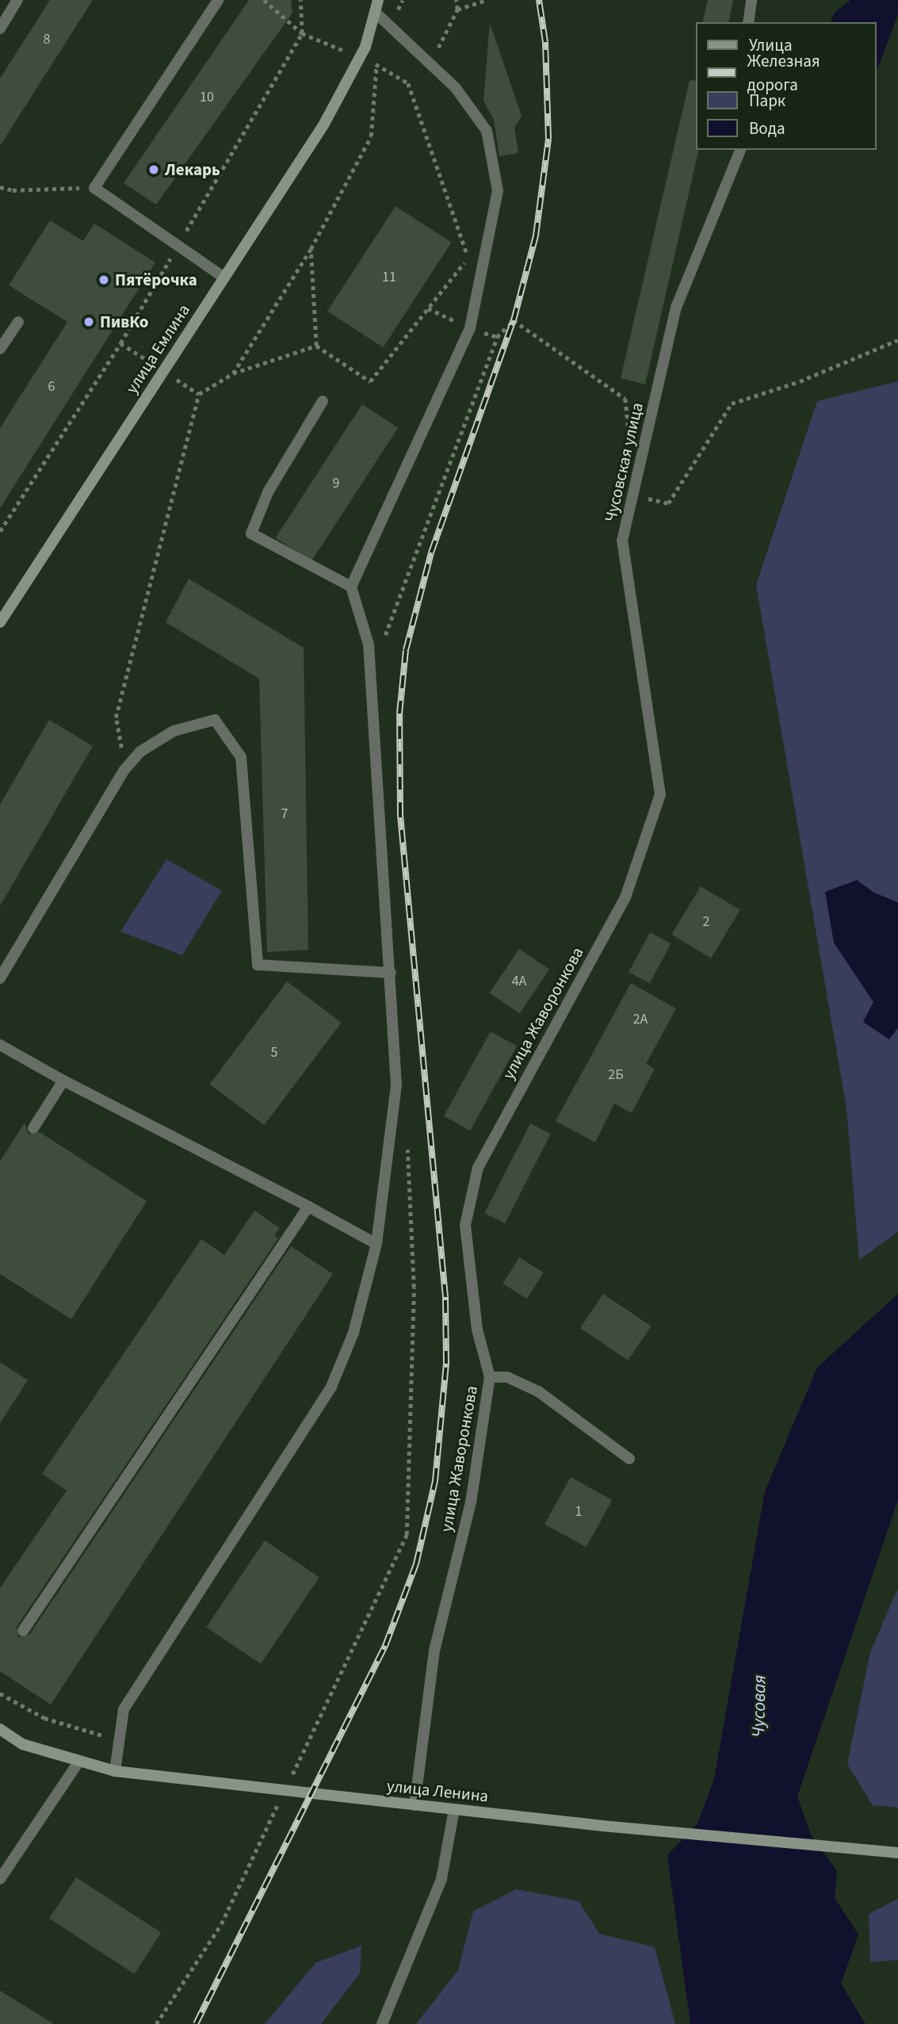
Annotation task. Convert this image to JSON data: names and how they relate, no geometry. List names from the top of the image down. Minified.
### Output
{"streets":{"street":["улица Емлина","Чусовская улица","улица Жаворонкова","улица Ленина"]},"crossings":[["Чусовская улица","улица Жаворонкова"],["улица Жаворонкова","улица Ленина"]],"water":["Чусовая"],"places":["Лекарь","Пятёрочка","ПивКо"],"house_numbers":["8","10","11","6","9","7","2","4А","2А","5","2Б","1"],"legend":["Улица","Железная дорога","Парк","Вода"]}
